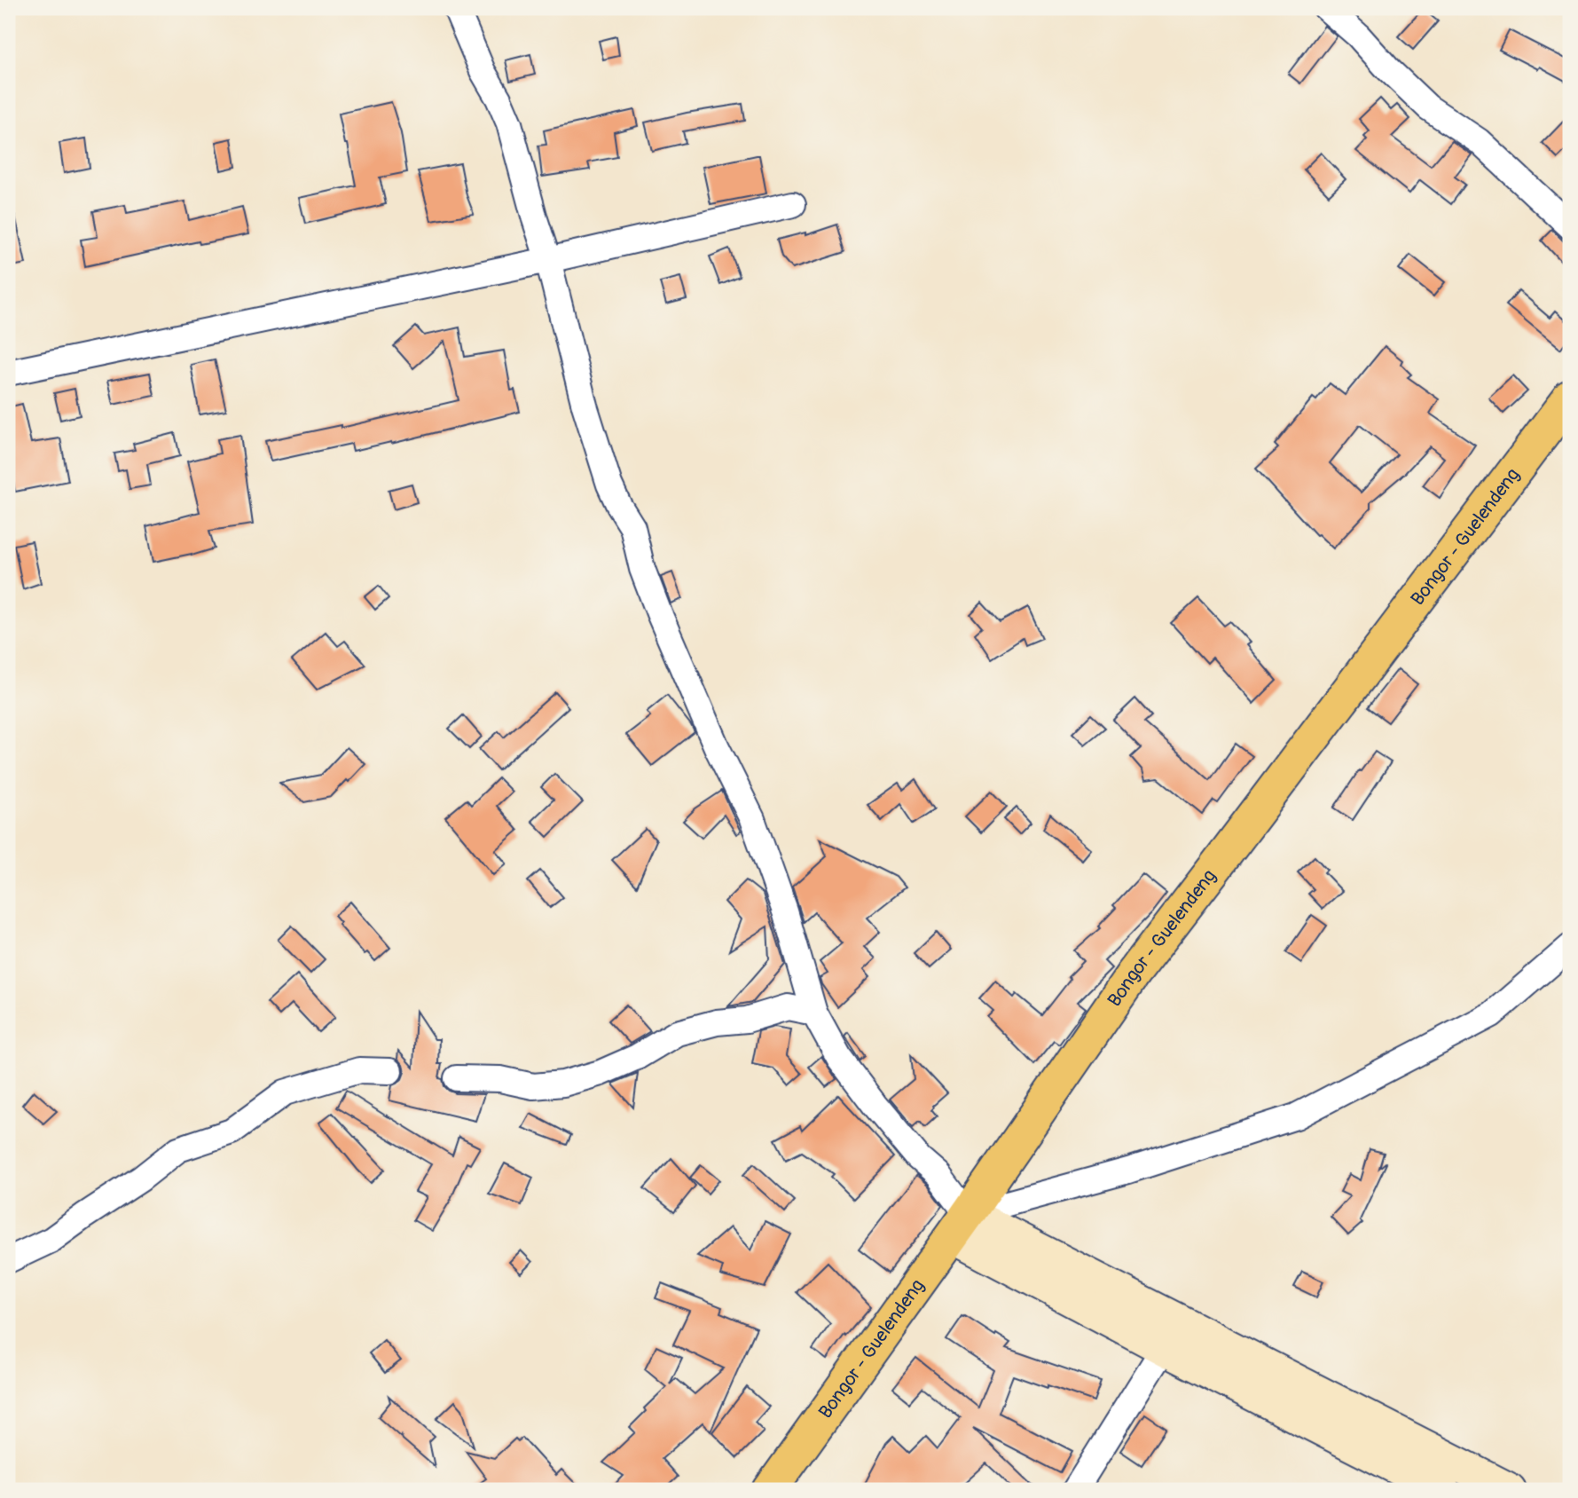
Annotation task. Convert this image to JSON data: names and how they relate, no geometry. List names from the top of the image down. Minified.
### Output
{"streets":{"highway":["Bongor - Guelendeng"]}}
